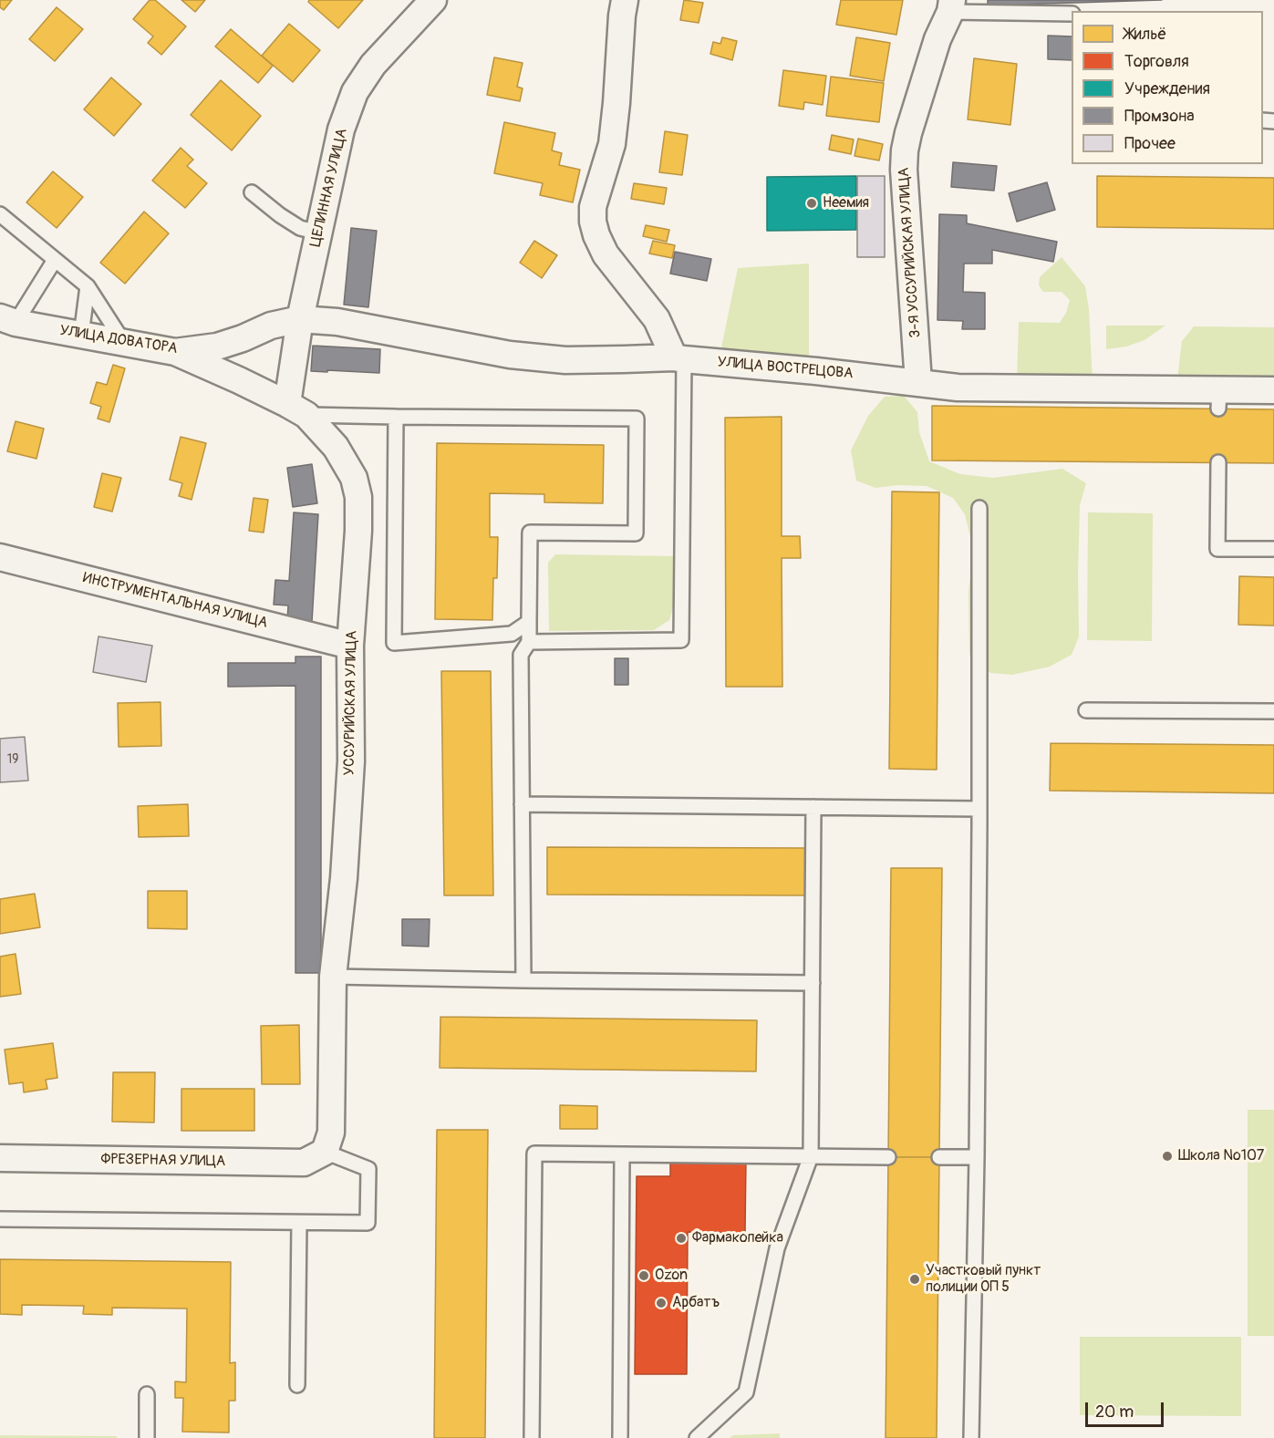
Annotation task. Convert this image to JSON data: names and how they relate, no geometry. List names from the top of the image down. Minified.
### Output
{"streets":{"street":["ЦЕЛИННАЯ УЛИЦА","3-Я УССУРИЙСКАЯ УЛИЦА","УЛИЦА ДОВАТОРА","УЛИЦА ВОСТРЕЦОВА","ИНСТРУМЕНТАЛЬНАЯ УЛИЦА","УССУРИЙСКАЯ УЛИЦА","ФРЕЗЕРНАЯ УЛИЦА"]},"crossings":[["ЦЕЛИННАЯ УЛИЦА","УЛИЦА ДОВАТОРА"],["ЦЕЛИННАЯ УЛИЦА","УЛИЦА ВОСТРЕЦОВА"],["ЦЕЛИННАЯ УЛИЦА","УССУРИЙСКАЯ УЛИЦА"],["3-Я УССУРИЙСКАЯ УЛИЦА","УЛИЦА ВОСТРЕЦОВА"],["УЛИЦА ДОВАТОРА","УЛИЦА ВОСТРЕЦОВА"],["УЛИЦА ДОВАТОРА","УССУРИЙСКАЯ УЛИЦА"],["ИНСТРУМЕНТАЛЬНАЯ УЛИЦА","УССУРИЙСКАЯ УЛИЦА"],["УССУРИЙСКАЯ УЛИЦА","ФРЕЗЕРНАЯ УЛИЦА"]],"places":["Неемия","Школа №107","Фармакопейка","Ozon","Участковый пункт полиции ОП 5","Арбатъ"],"house_numbers":["19"],"legend":["Жильё","Торговля","Учреждения","Промзона","Прочее"],"scale_bar":"20 m"}
